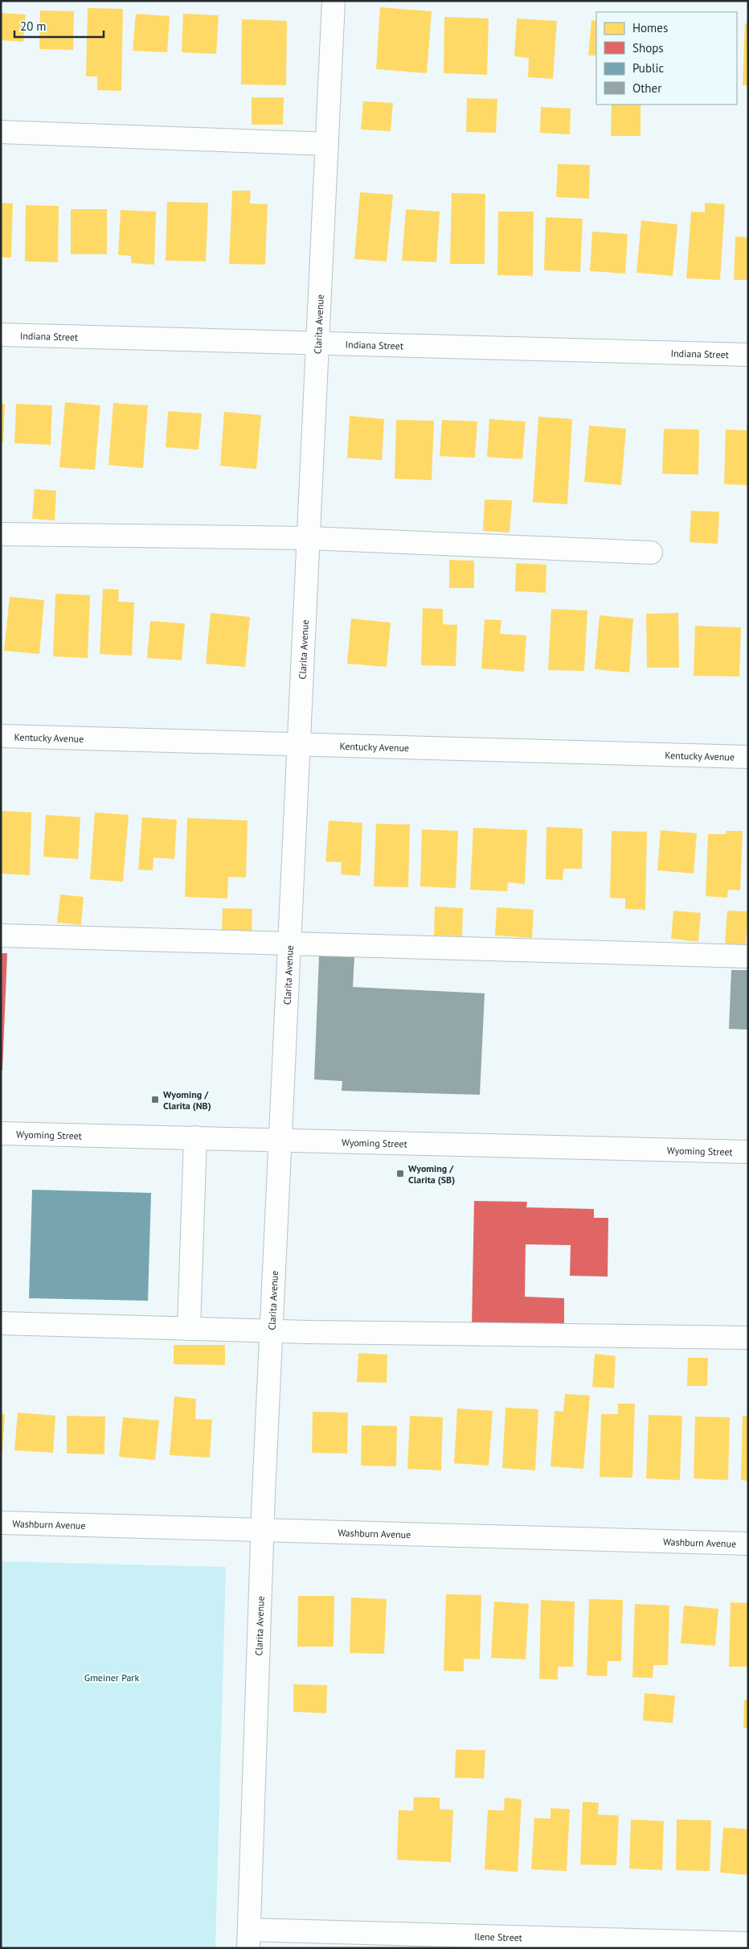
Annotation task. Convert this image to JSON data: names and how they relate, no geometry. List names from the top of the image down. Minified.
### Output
{"streets":{"street":["Clarita Avenue","Indiana Street","Kentucky Avenue","Wyoming Street","Washburn Avenue","Ilene Street"]},"crossings":[["Clarita Avenue","Indiana Street"],["Clarita Avenue","Kentucky Avenue"],["Clarita Avenue","Wyoming Street"],["Clarita Avenue","Washburn Avenue"],["Clarita Avenue","Ilene Street"]],"parks":["Gmeiner Park"],"places":{"transit":["Wyoming / Clarita (NB)","Wyoming / Clarita (SB)"]},"legend":["Homes","Shops","Public","Other"],"scale_bar":"20 m"}
